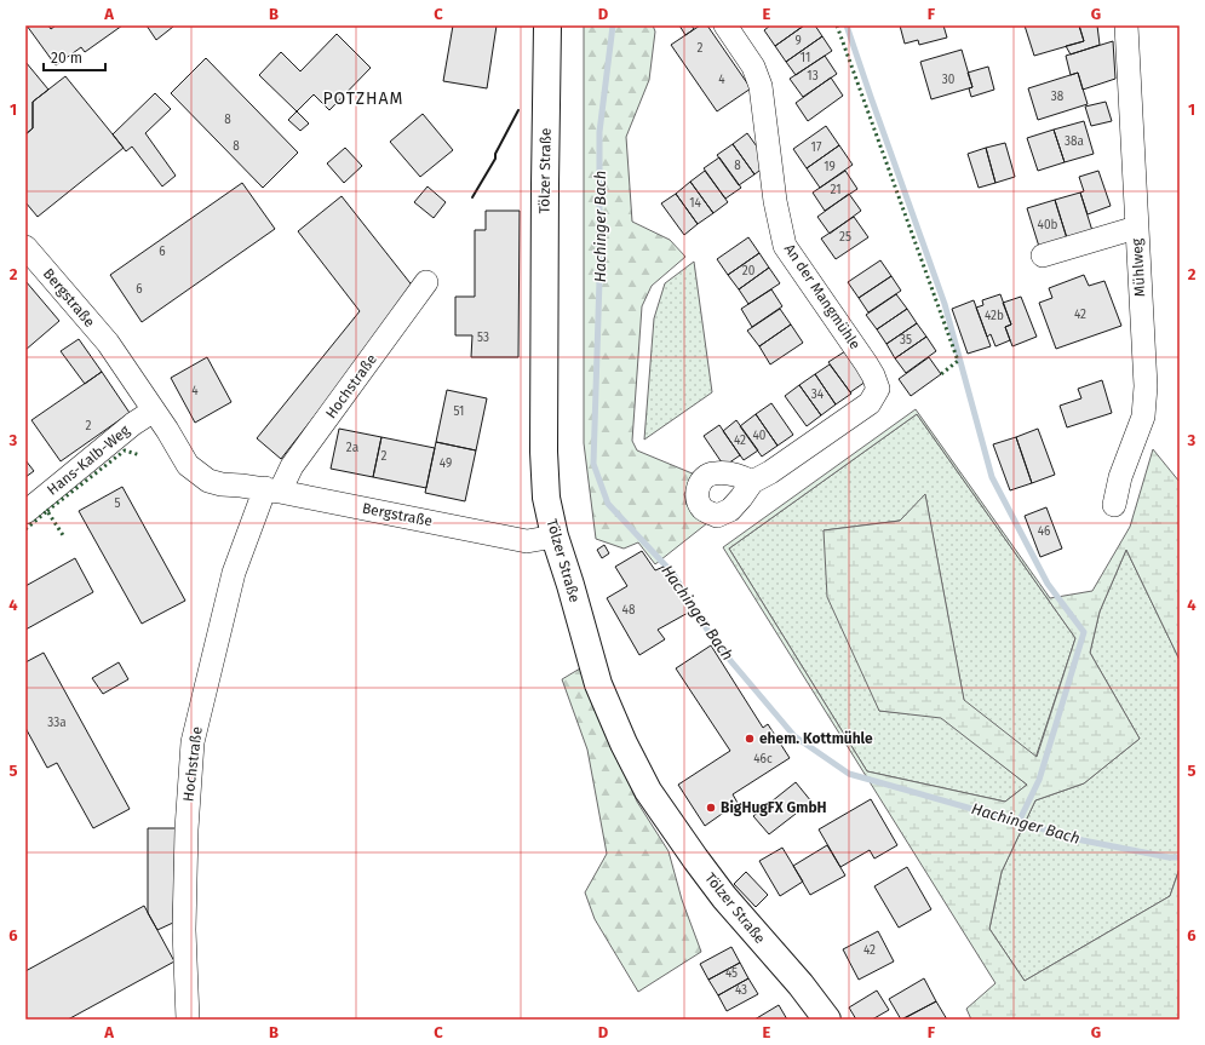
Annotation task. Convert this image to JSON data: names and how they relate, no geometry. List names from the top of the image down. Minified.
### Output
{"streets":{"main road":["Tölzer Straße"],"street":["Mühlweg","An der Mangmühle","Bergstraße","Hochstraße","Hans-Kalb-Weg"]},"crossings":[["Tölzer Straße","Bergstraße"],["Bergstraße","Hochstraße"],["Bergstraße","Hans-Kalb-Weg"]],"districts":["POTZHAM"],"water":["Hachinger Bach"],"places":["ehem. Kottmühle","BigHugFX GmbH"],"house_numbers":["9","2","11","13","4","30","38","8","38a","8","17","8","19","21","14","40b","25","6","20","6","42","42b","53","35","4","34","51","2","40","42","2a","2","49","5","46","48","33a","46c","42","45","43"],"scale_bar":"20 m","grid":{"columns":["A","B","C","D","E","F","G"],"rows":["1","2","3","4","5","6"]}}
